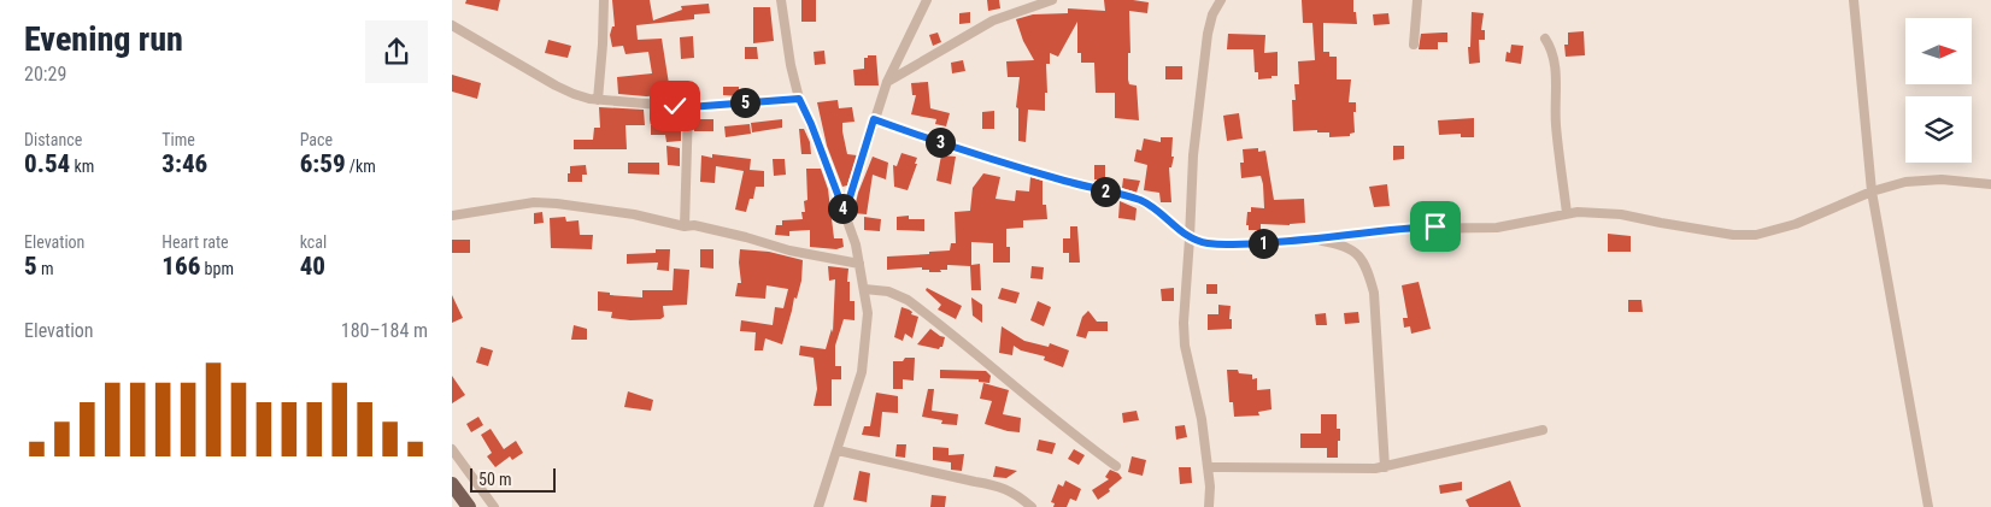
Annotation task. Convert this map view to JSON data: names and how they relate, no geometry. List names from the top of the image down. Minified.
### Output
{"scale_bar":"50 m","north":"right","page":{"heading":["Evening run","20:29"],"pins":["5","3","2","4","1"],"stats":[["Distance","0.54 km"],["Time","3:46"],["Pace","6:59 /km"],["Elevation","5 m"],["Heart rate","166 bpm"],["kcal","40"]],"chart":["Elevation","180–184 m"],"scale":"50 m"}}
